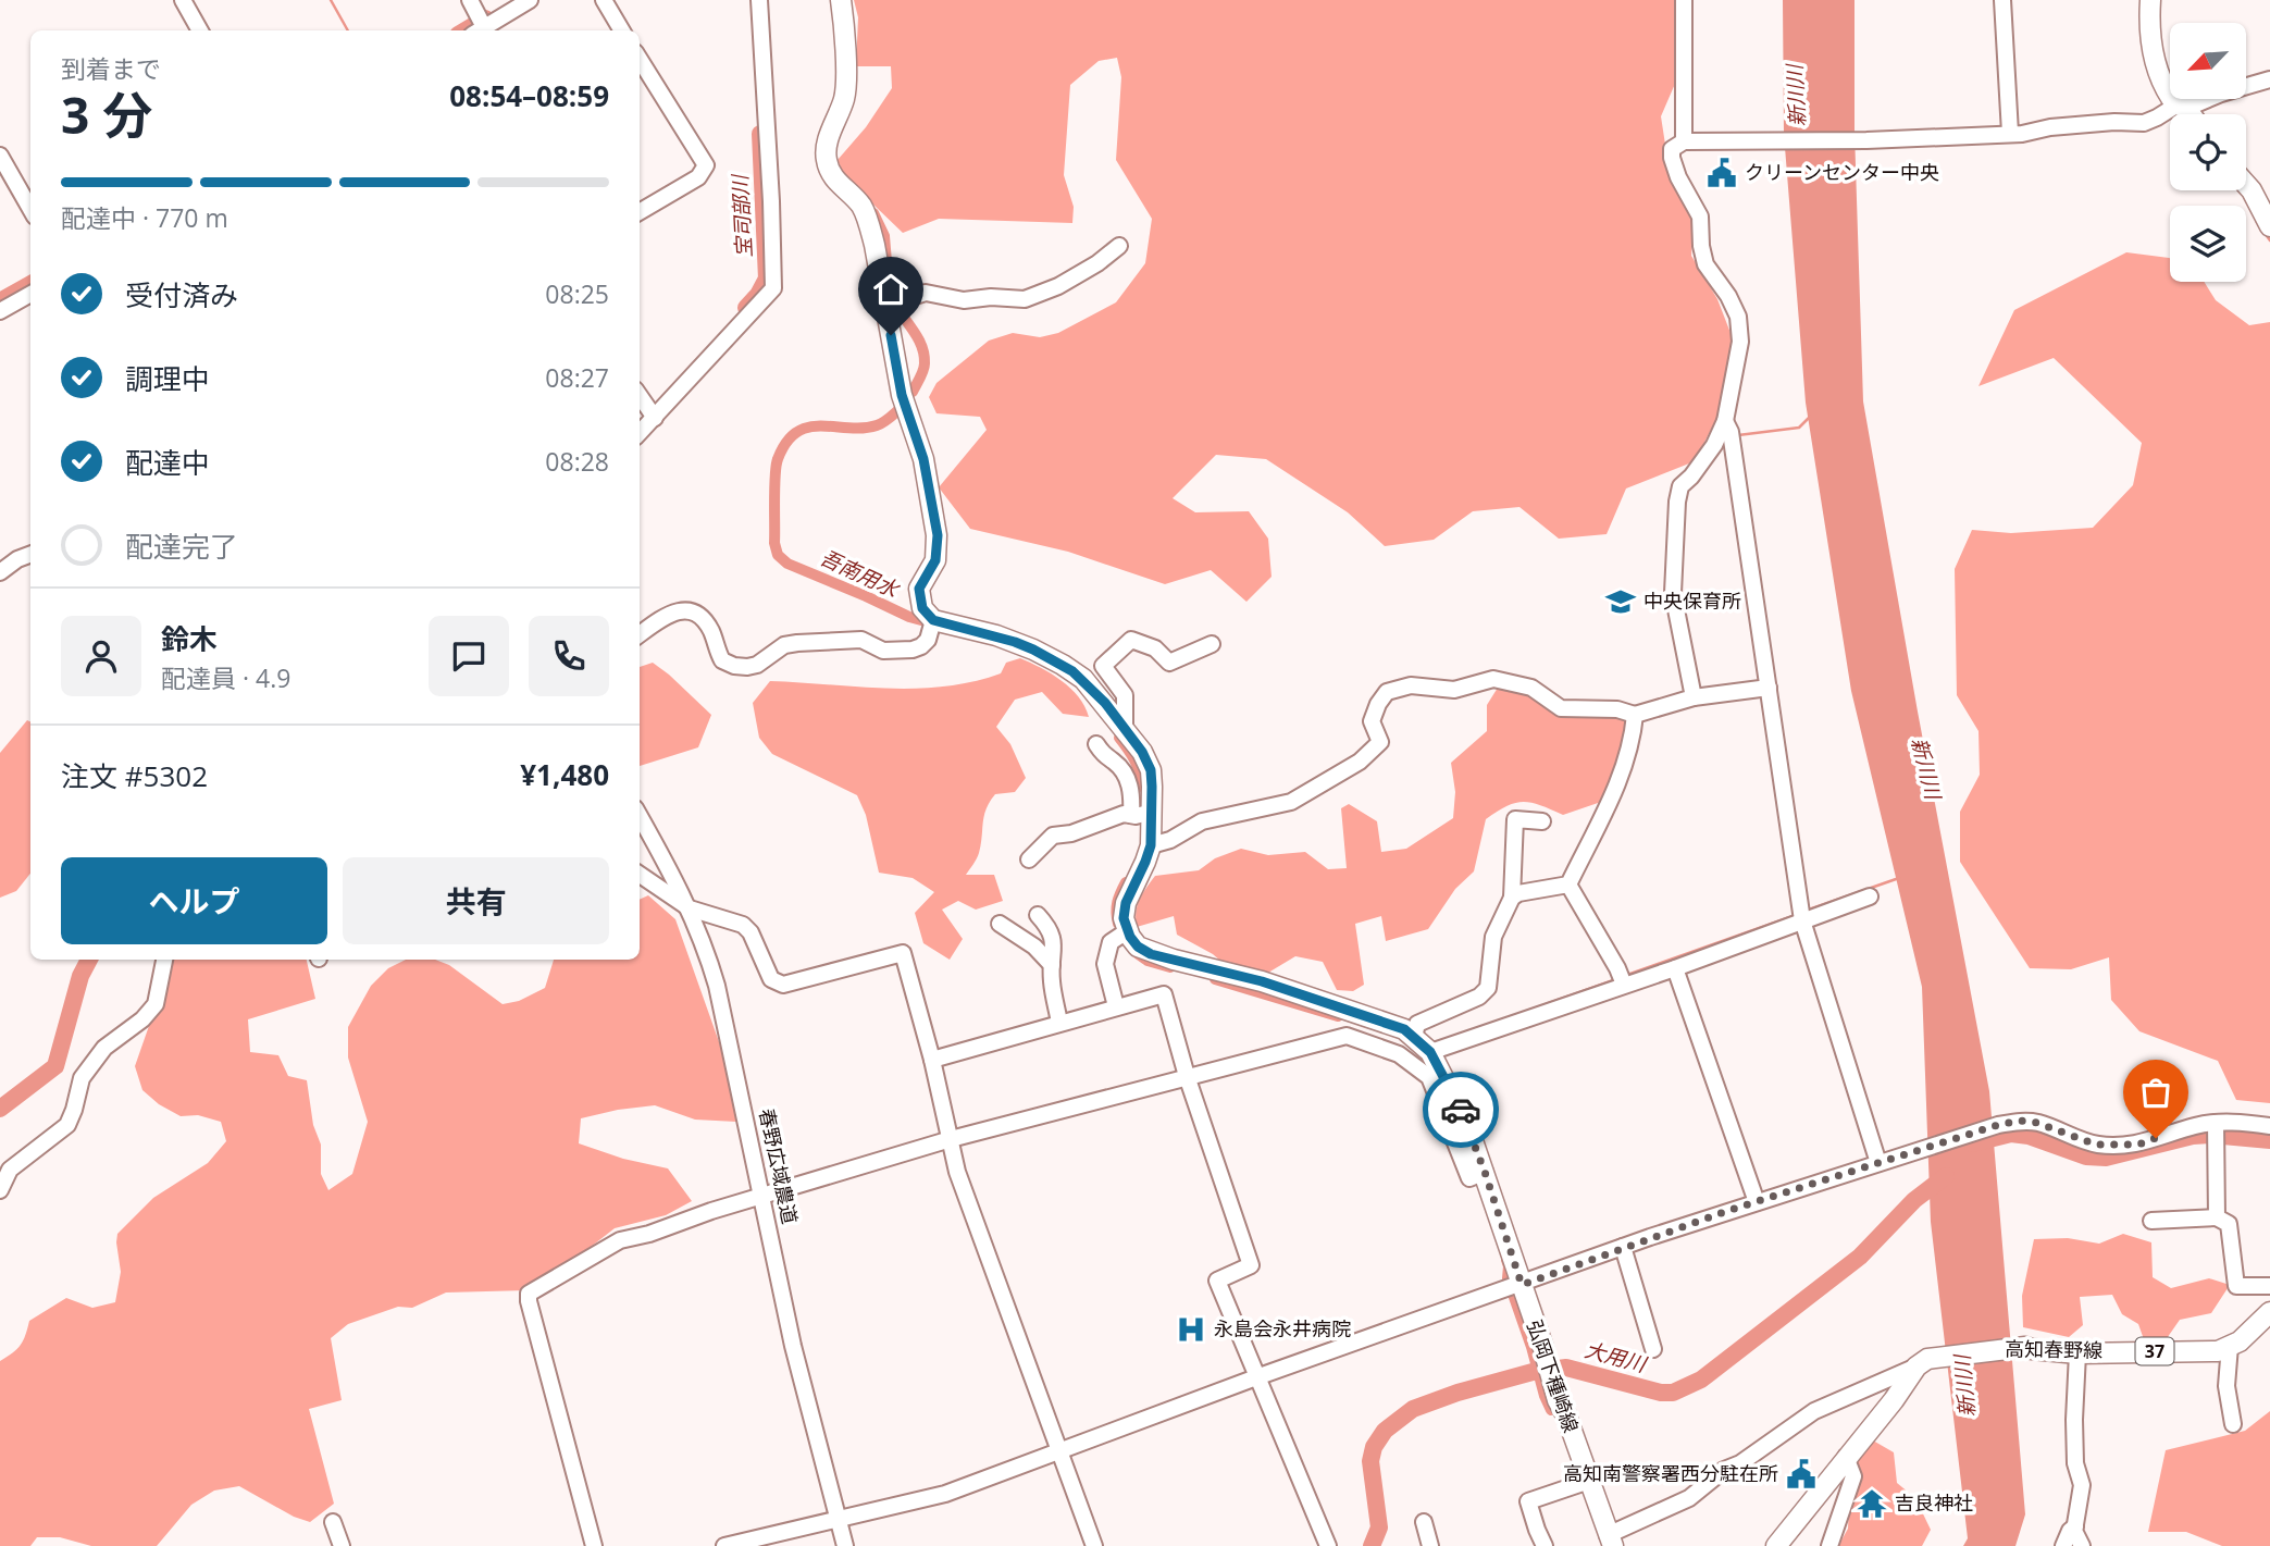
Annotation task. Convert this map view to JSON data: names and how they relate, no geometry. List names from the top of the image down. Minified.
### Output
{"streets":{"main road":["高知春野線","37","弘岡下種崎線"],"street":["春野広域農道"]},"water":["新川川","宝司部川","吾南用水","大用川"],"places":{"public building":["クリーンセンター中央","高知南警察署西分駐在所"],"school or university":["中央保育所"],"hospital":["永島会永井病院"],"temple":["吉良神社"]},"north":"bottom left","page":{"heading":["3 分","到着まで","08:54–08:59"],"panel":["鈴木","配達員 · 4.9","注文 #5302","¥1,480"],"bar":"配達中 · 770 m","list":[["受付済み","08:25"],["調理中","08:27"],["配達中","08:28"],"配達完了"],"buttons":["ヘルプ","共有"]}}
